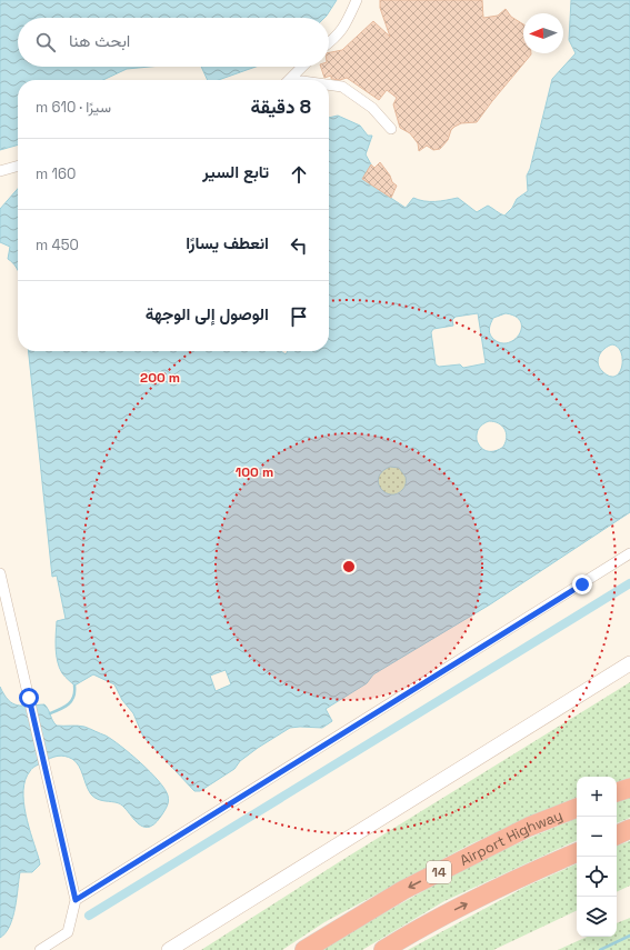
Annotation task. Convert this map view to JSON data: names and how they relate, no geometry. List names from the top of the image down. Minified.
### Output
{"streets":{"highway":["Airport Highway","14"]},"north":"left","page":{"search":"ابحث هنا","heading":["8 دقيقة","سيرًا · 610 m"],"list":[["تابع السير","160 m"],["انعطف يسارًا","450 m"],"الوصول إلى الوجهة"],"map_buttons":["+","−"]},"rings":["200 m","100 m"]}
